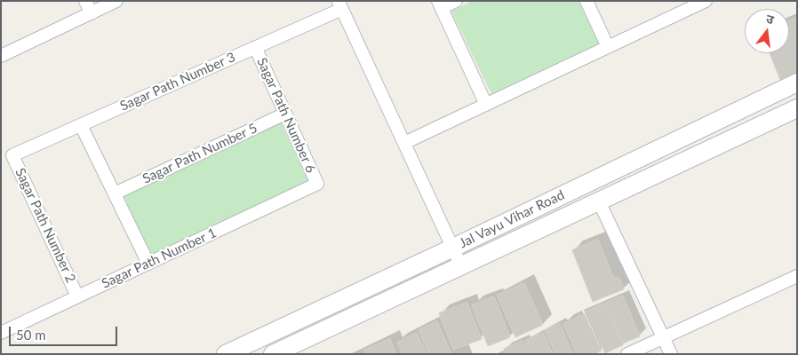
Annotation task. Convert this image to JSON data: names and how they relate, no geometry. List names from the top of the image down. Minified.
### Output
{"streets":{"street":["Sagar Path Number 3","Sagar Path Number 6","Sagar Path Number 5","Jal Vayu Vihar Road","Sagar Path Number 2","Sagar Path Number 1"]},"crossings":[["Sagar Path Number 3","Sagar Path Number 6"],["Sagar Path Number 3","Sagar Path Number 2"],["Sagar Path Number 6","Sagar Path Number 5"],["Sagar Path Number 6","Sagar Path Number 1"],["Sagar Path Number 2","Sagar Path Number 1"]],"scale_bar":"50 m","north":"top"}
